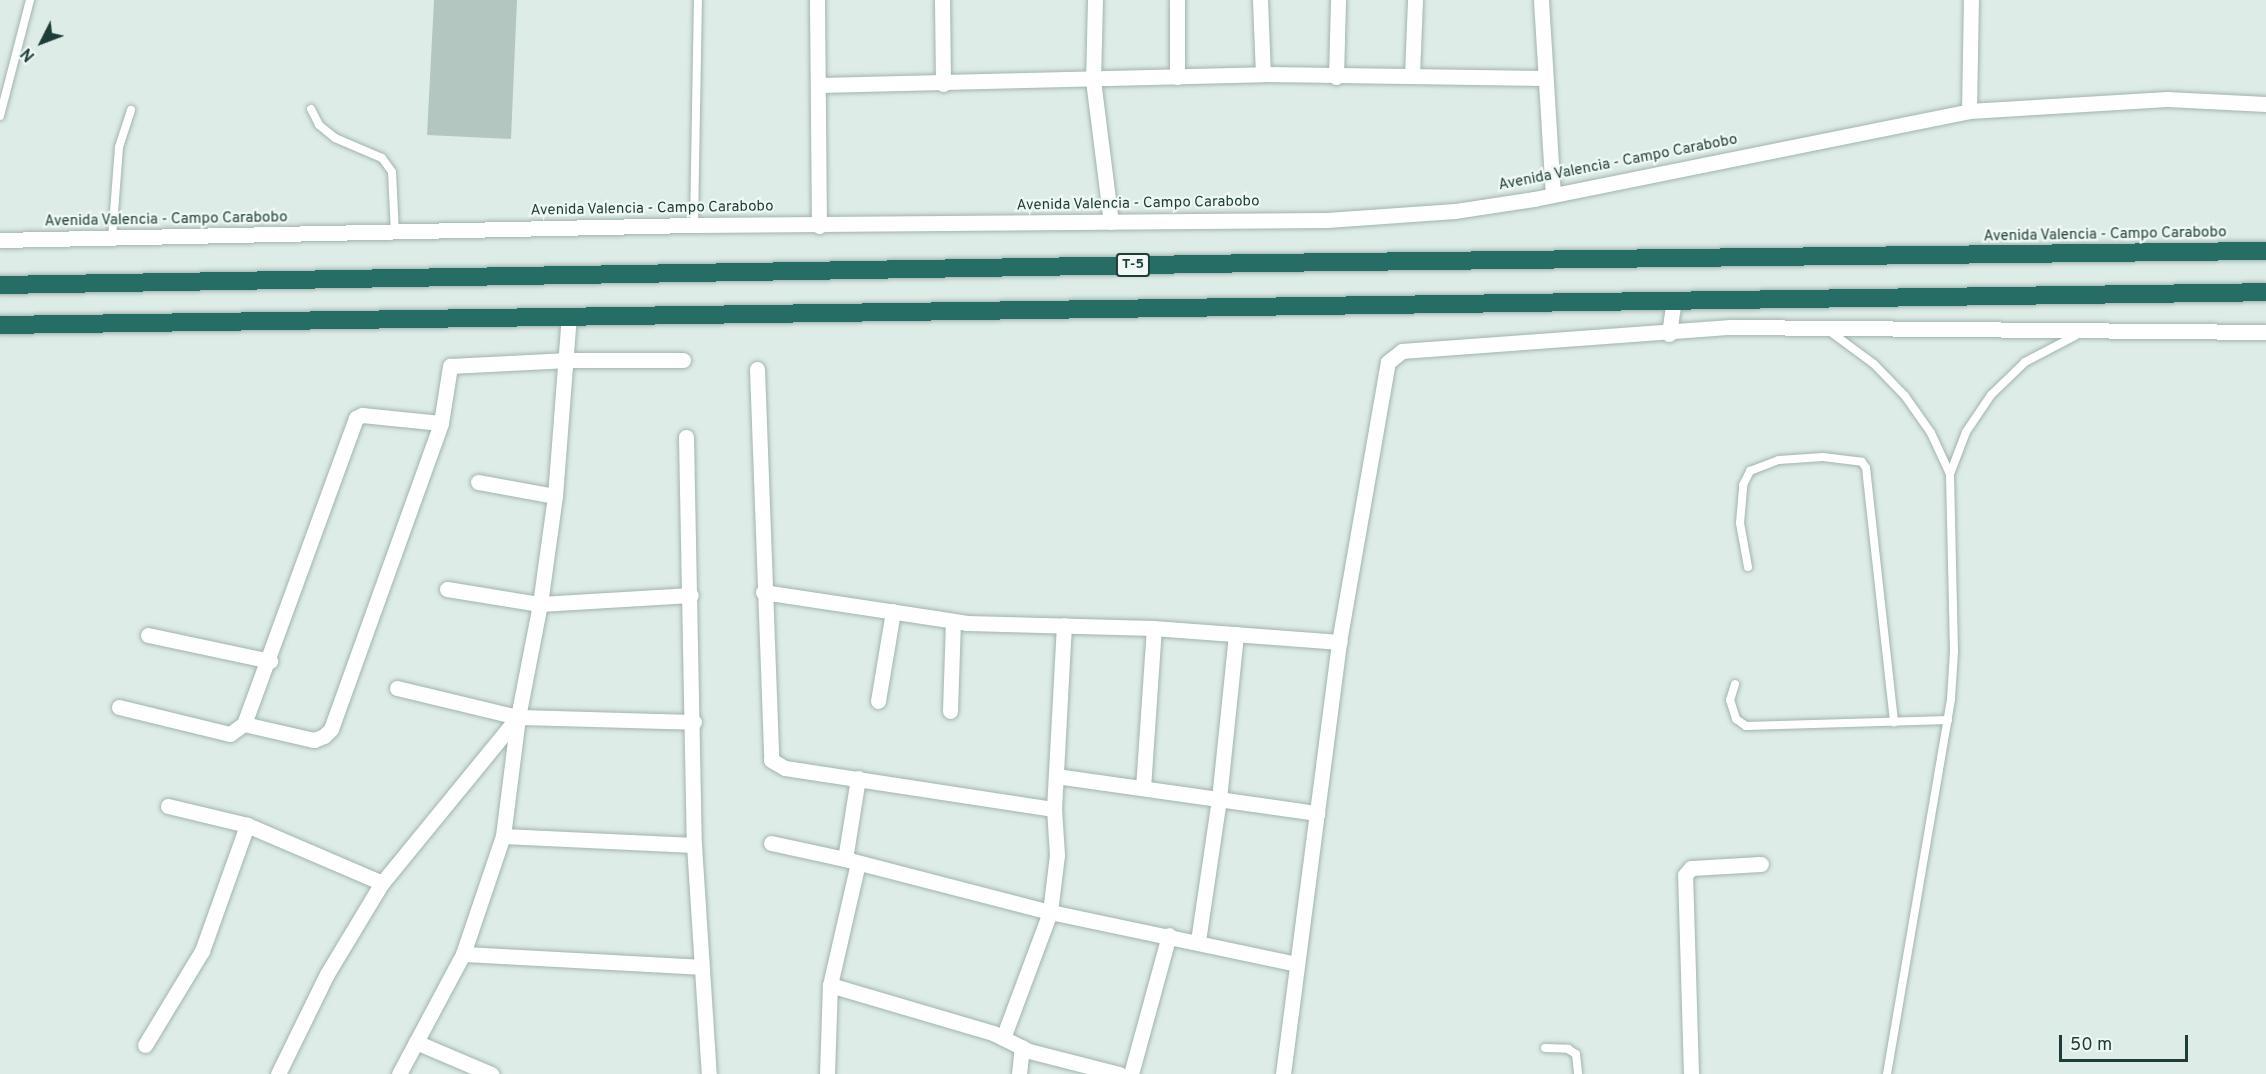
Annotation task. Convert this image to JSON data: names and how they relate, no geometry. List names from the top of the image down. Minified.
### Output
{"streets":{"highway":["Avenida Valencia - Campo Carabobo","T-5"]},"scale_bar":"50 m","north":"bottom left"}
